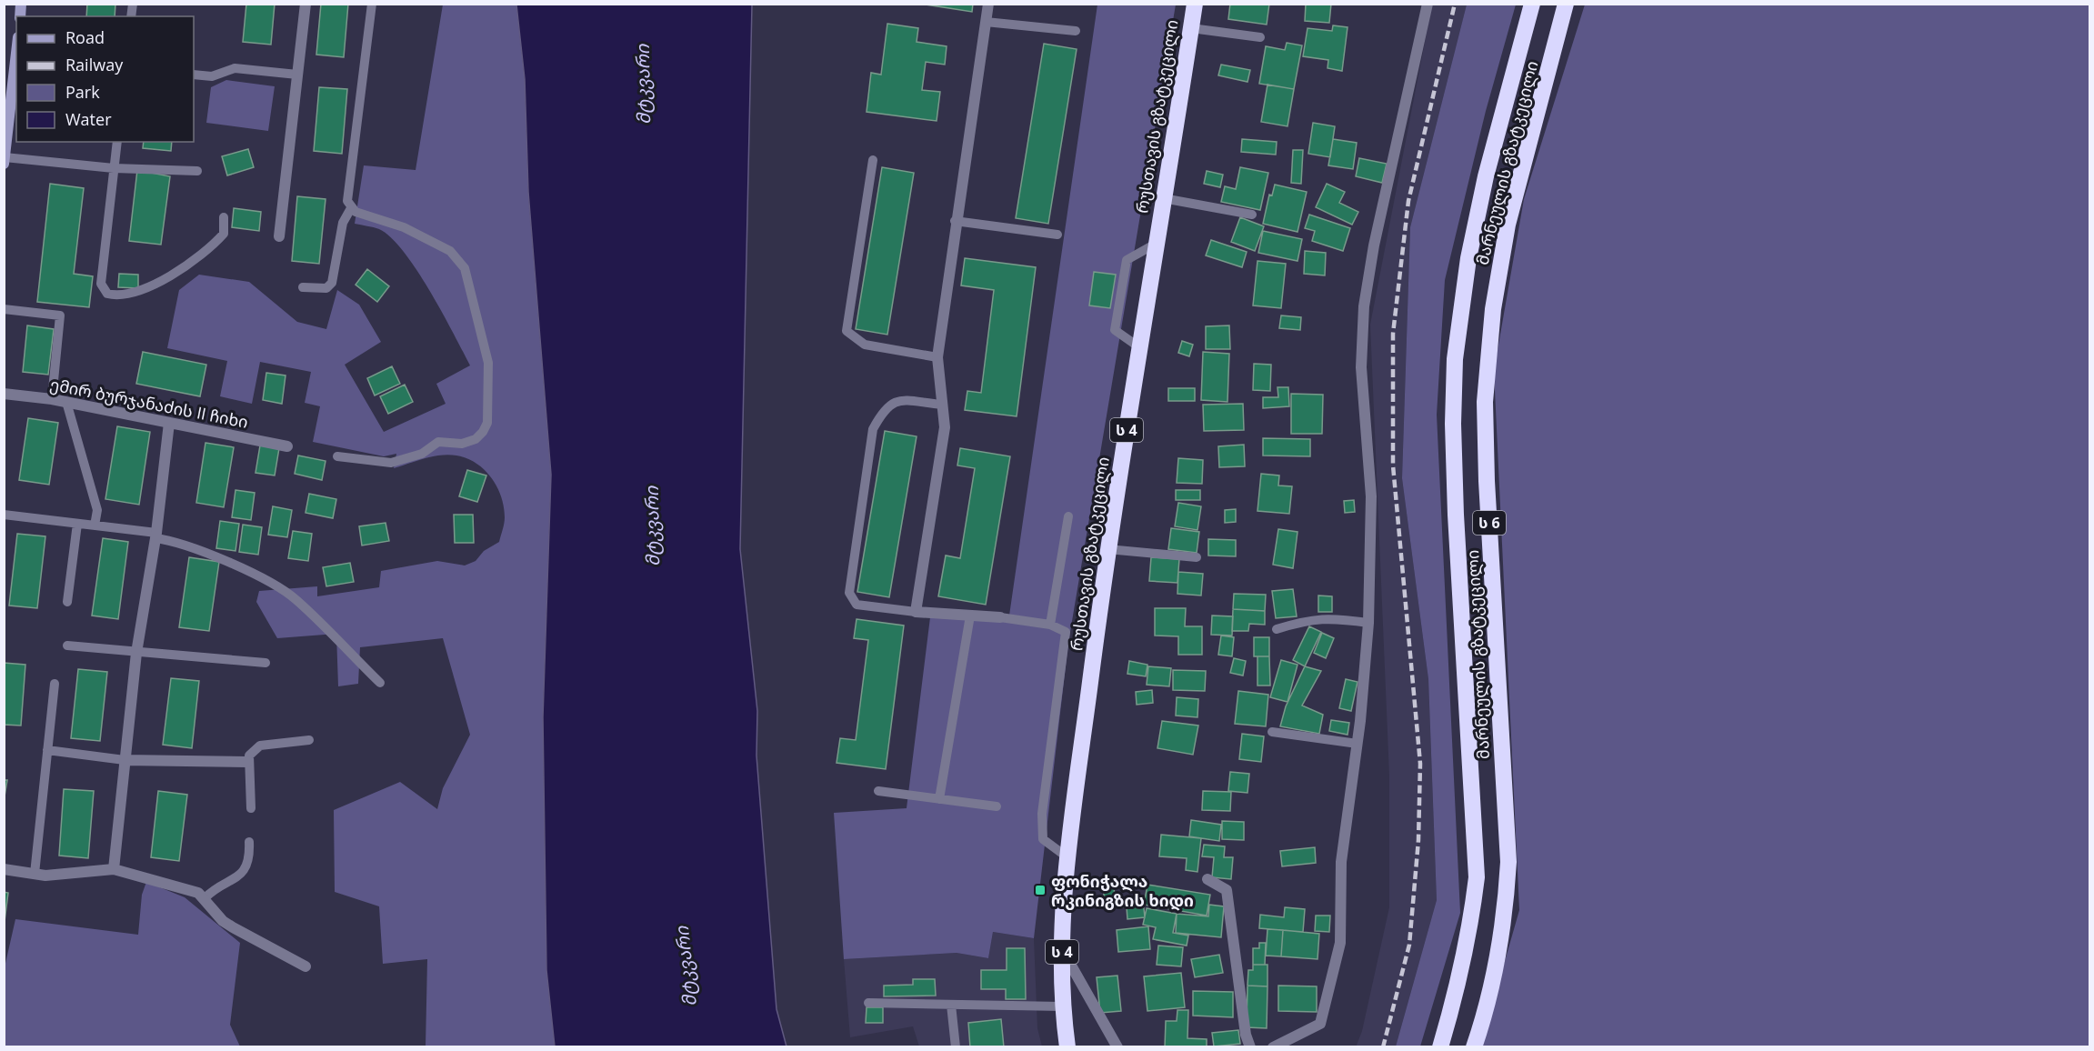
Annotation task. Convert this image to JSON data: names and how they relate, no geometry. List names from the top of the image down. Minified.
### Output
{"streets":{"highway":["რუსთავის გზატკეცილი","მარნეულის გზატკეცილი","ს 4","ს 6"],"street":["ემირ ბურჯანაძის II ჩიხი"]},"water":["მტკვარი"],"places":{"transit":["ფონიჭალა რკინიგზის ხიდი"]},"legend":["Road","Railway","Park","Water"]}
